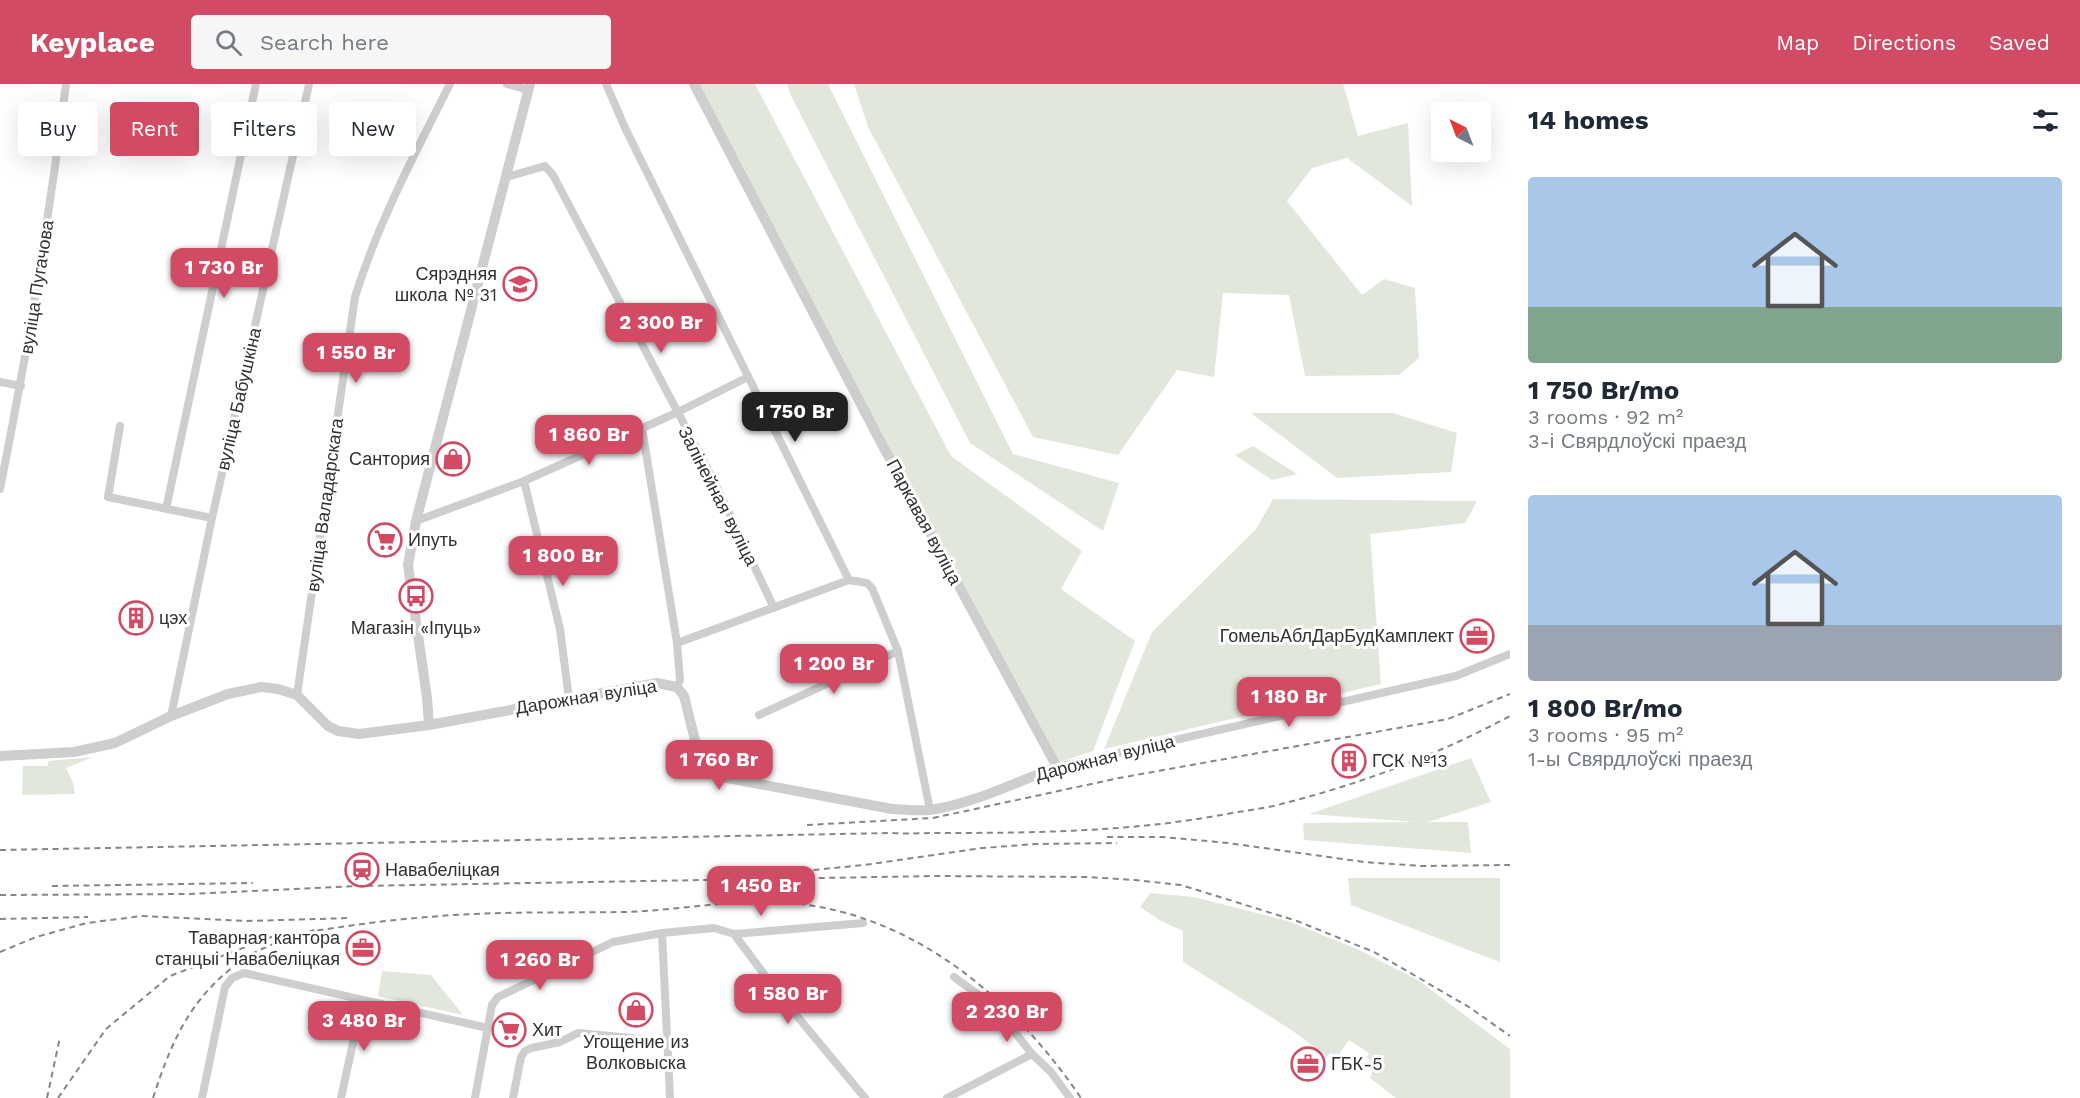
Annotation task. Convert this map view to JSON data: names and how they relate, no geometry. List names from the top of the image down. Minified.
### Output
{"streets":{"street":["вуліца Пугачова","вуліца Бабушкіна","Залінейная вуліца","вуліца Валадарскага","Паркавая вуліца","Дарожная вуліца"]},"crossings":[["вуліца Валадарскага","Дарожная вуліца"],["Паркавая вуліца","Дарожная вуліца"]],"places":{"school or university":["Сярэдняя школа № 31"],"shop":["Сантория","Угощение из Волковыска"],"supermarket":["Ипуть","Хит"],"bus stop":["Магазін «Іпуць»"],"building":["цэх","ГСК №13"],"office":["ГомельАблДарБудКамплект","Таварная кантора станцыі Навабеліцкая","ГБК-5"],"station":["Навабеліцкая"]},"north":"top left","page":{"header":"Keyplace","search":"Search here","nav":["Map","Directions","Saved"],"heading":"14 homes","chip":["Buy","Rent","Filters","New"],"list":[{"name":"1 750 Br/mo","note":"3 rooms · 92 m² · 3-і Свярдлоўскі праезд"},{"name":"1 800 Br/mo","note":"3 rooms · 95 m² · 1-ы Свярдлоўскі праезд"}],"price":["1 730 Br","2 300 Br","1 550 Br","1 750 Br","1 860 Br","1 800 Br","1 200 Br","1 180 Br","1 760 Br","1 450 Br","1 260 Br","1 580 Br","2 230 Br","3 480 Br"]}}
